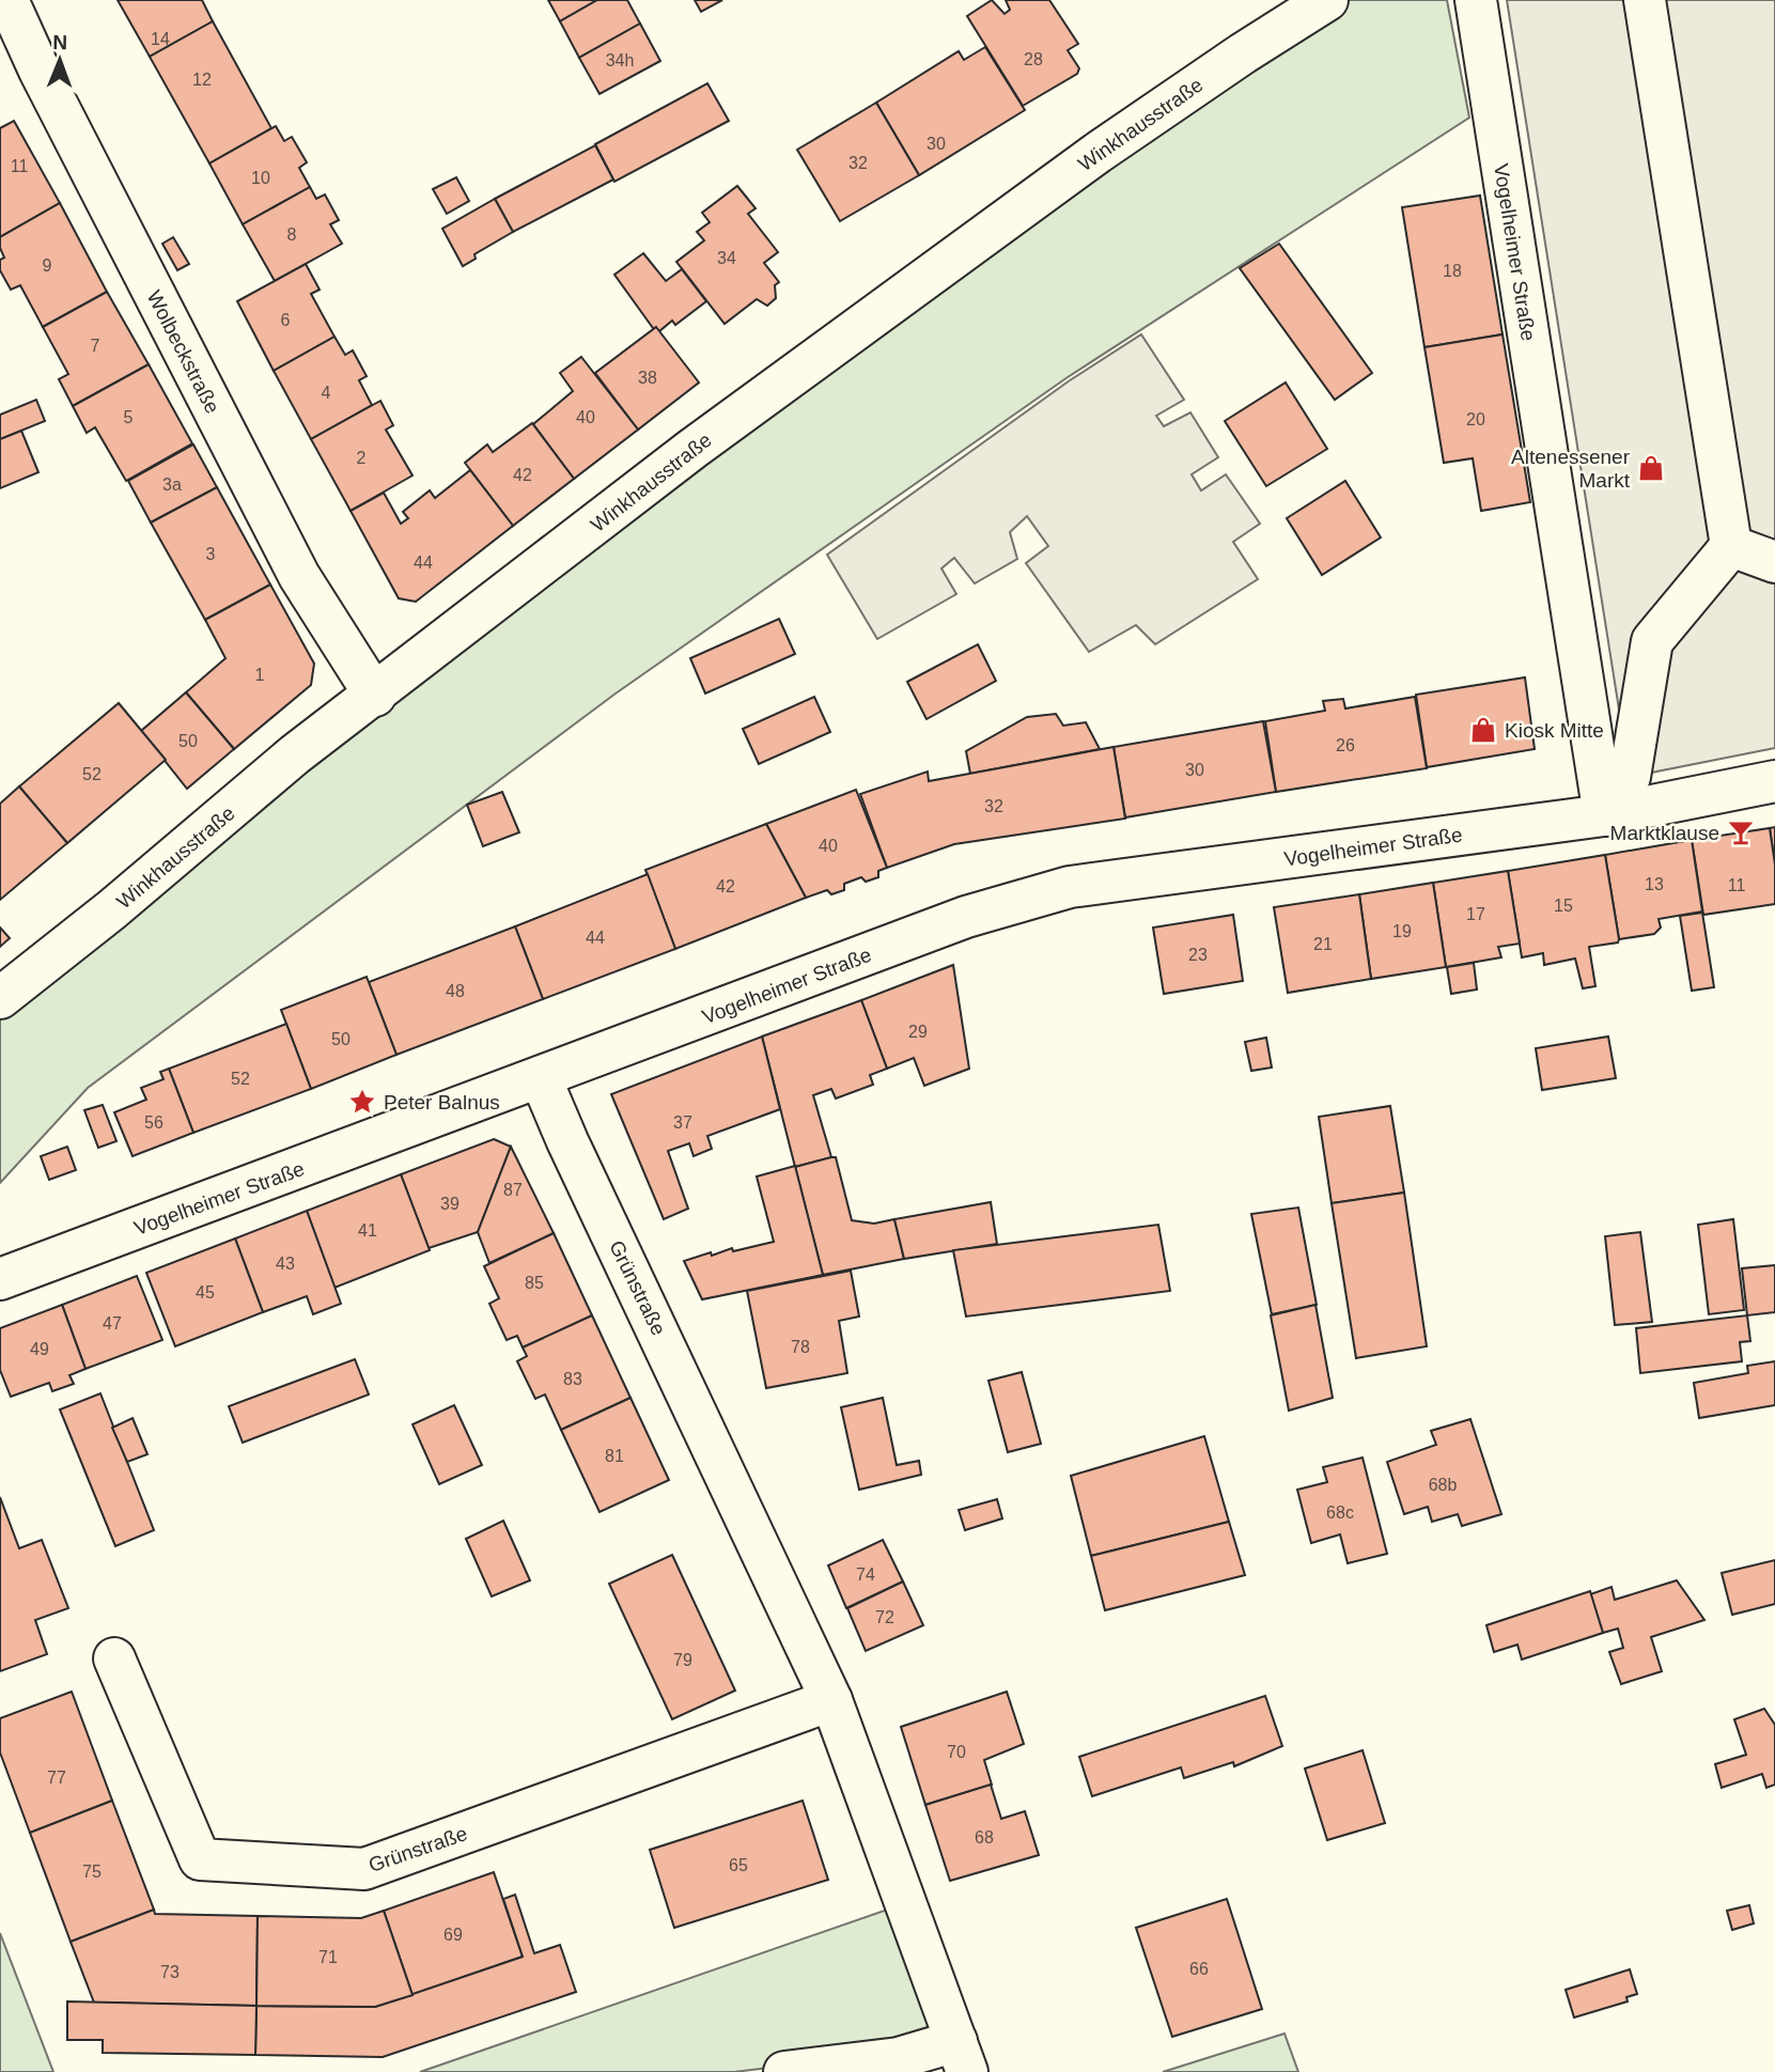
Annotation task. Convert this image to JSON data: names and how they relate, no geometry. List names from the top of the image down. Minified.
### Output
{"streets":{"street":["Winkhausstraße","Vogelheimer Straße","Wolbeckstraße","Grünstraße"]},"crossings":[["Winkhausstraße","Wolbeckstraße"],["Vogelheimer Straße","Grünstraße"]],"places":{"shop":["Altenessener Markt","Kiosk Mitte"],"bar":["Marktklause"],"place":["Peter Balnus"]},"house_numbers":["14","28","34h","12","30","32","11","10","8","34","9","18","6","7","38","4","5","40","20","2","42","3a","3","44","1","50","26","30","52","32","40","13","11","42","15","17","19","44","21","23","48","29","50","52","56","37","87","39","41","43","85","45","47","78","49","83","81","68b","68c","74","72","79","70","77","68","65","75","69","71","66","73"],"north":"top"}
